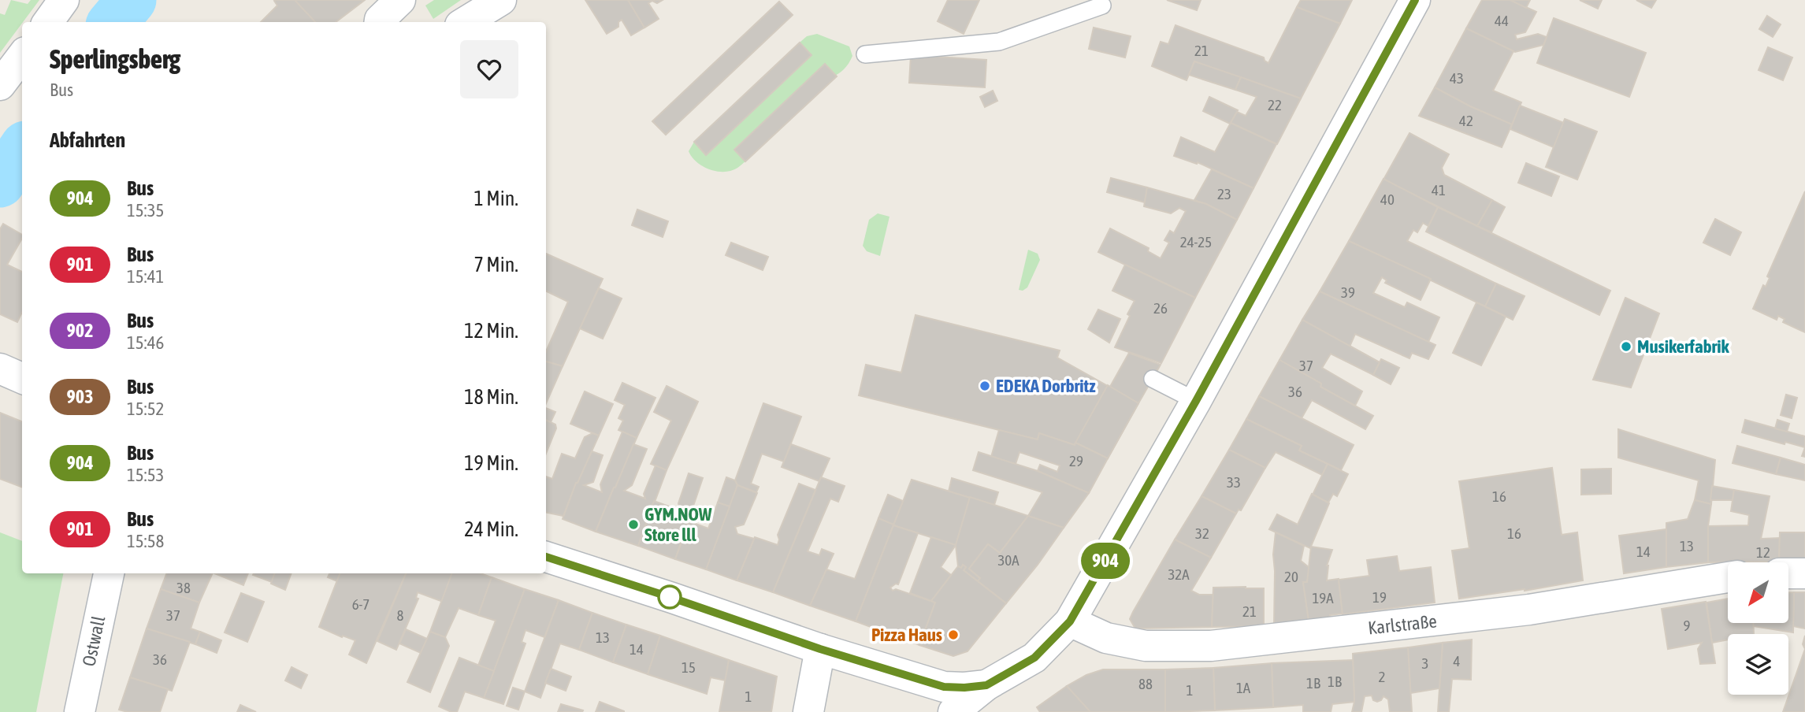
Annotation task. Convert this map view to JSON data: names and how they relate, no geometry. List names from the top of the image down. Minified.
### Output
{"streets":{"street":["Karlstraße","Ostwall"]},"places":["Musikerfabrik","EDEKA Dorbritz","GYM.NOW Store lll","Pizza Haus"],"lines":["bus line 904"],"house_numbers":["44","21","43","22","42","41","23","40","24-25","39","26","37","36","29","33","16","32","16","13","14","12","30A","32A","20","38","19","19A","6-7","21","37","8","9","13","14","36","4","3","15","2","1B","1B","88","1A","1","1"],"north":"bottom left","page":{"on_map":"904","heading":[["Sperlingsberg","Bus"],"Abfahrten"],"list":[{"mark":"904","name":"Bus","note":"15:35","value":"1 Min."},{"mark":"901","name":"Bus","note":"15:41","value":"7 Min."},{"mark":"902","name":"Bus","note":"15:46","value":"12 Min."},{"mark":"903","name":"Bus","note":"15:52","value":"18 Min."},{"mark":"904","name":"Bus","note":"15:53","value":"19 Min."},{"mark":"901","name":"Bus","note":"15:58","value":"24 Min."}]}}
